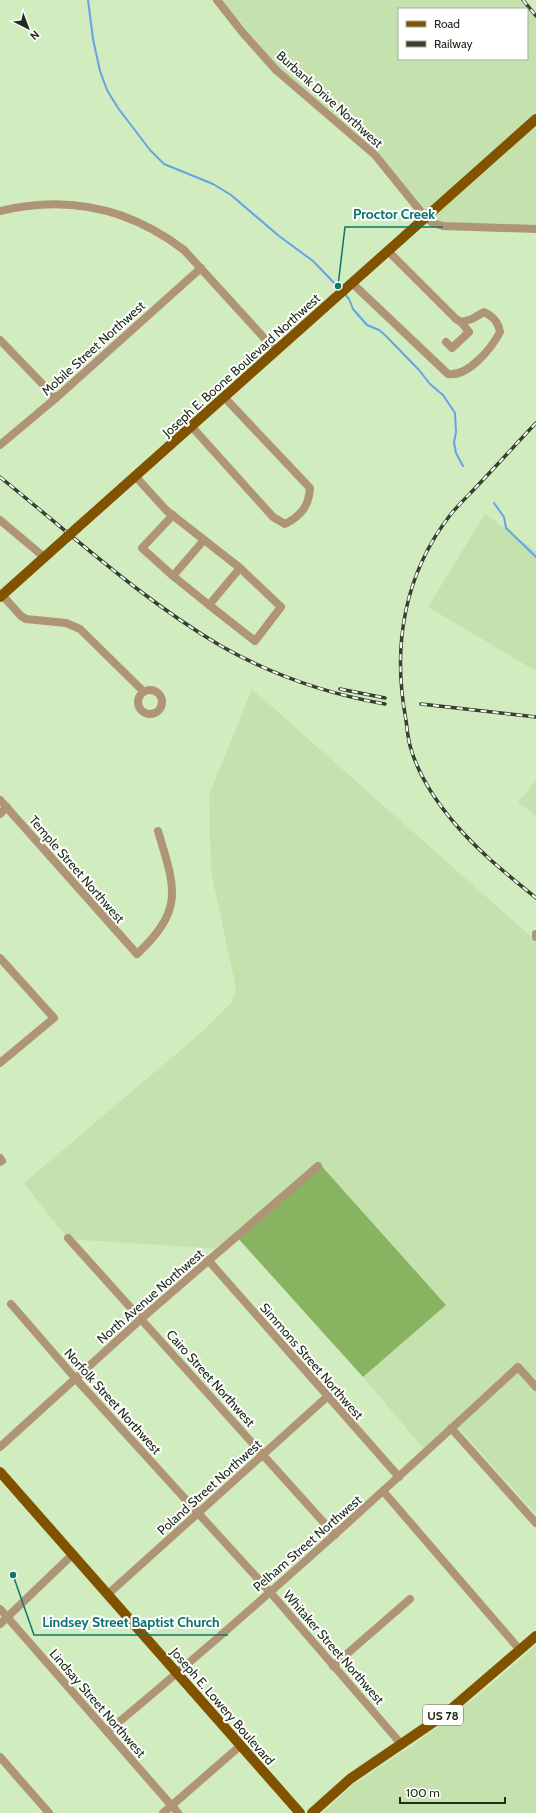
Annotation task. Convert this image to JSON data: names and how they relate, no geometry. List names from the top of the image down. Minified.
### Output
{"streets":{"main road":["Joseph E. Boone Boulevard Northwest","Joseph E. Lowery Boulevard","US 78"],"street":["Burbank Drive Northwest","Mobile Street Northwest","Temple Street Northwest","North Avenue Northwest","Simmons Street Northwest","Cairo Street Northwest","Norfolk Street Northwest","Poland Street Northwest","Pelham Street Northwest","Whitaker Street Northwest","Lindsay Street Northwest"]},"crossings":[["Burbank Drive Northwest","Joseph E. Boone Boulevard Northwest"],["North Avenue Northwest","Simmons Street Northwest"],["North Avenue Northwest","Cairo Street Northwest"],["North Avenue Northwest","Norfolk Street Northwest"],["Simmons Street Northwest","Poland Street Northwest"],["Simmons Street Northwest","Pelham Street Northwest"],["Cairo Street Northwest","Poland Street Northwest"],["Cairo Street Northwest","Pelham Street Northwest"],["Norfolk Street Northwest","Poland Street Northwest"],["Norfolk Street Northwest","Whitaker Street Northwest"],["Poland Street Northwest","Whitaker Street Northwest"],["Poland Street Northwest","Joseph E. Lowery Boulevard"],["Pelham Street Northwest","Whitaker Street Northwest"],["Pelham Street Northwest","Lindsay Street Northwest"],["Pelham Street Northwest","Joseph E. Lowery Boulevard"],["Whitaker Street Northwest","US 78"]],"places":["Proctor Creek","Lindsey Street Baptist Church"],"legend":["Road","Railway"],"scale_bar":"100 m","north":"bottom right"}
